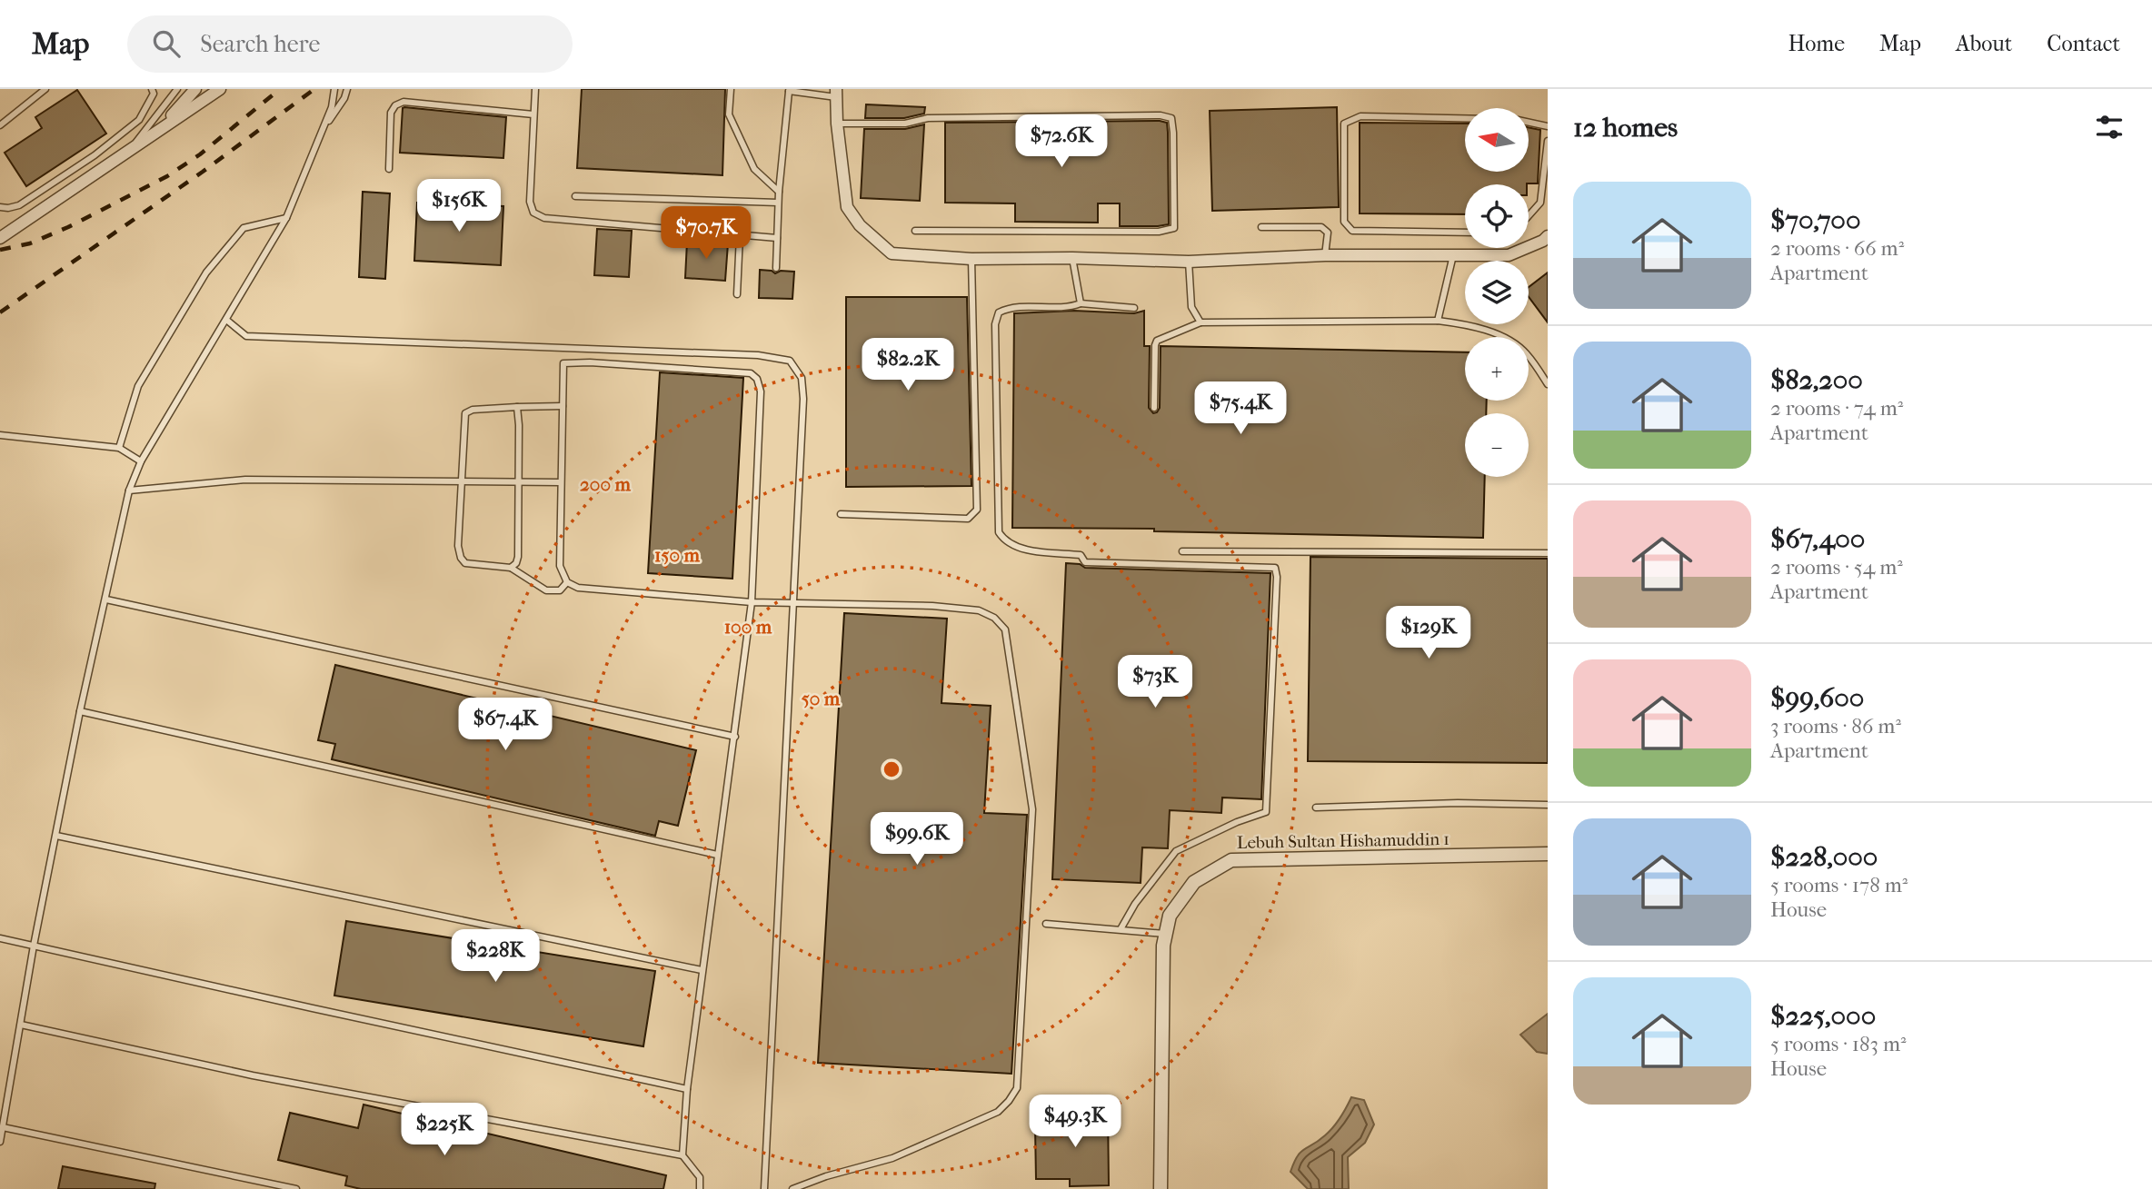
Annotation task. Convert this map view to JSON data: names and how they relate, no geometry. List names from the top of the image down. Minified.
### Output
{"streets":{"street":["Lebuh Sultan Hishamuddin 1"]},"north":"left","page":{"header":"Map","search":"Search here","nav":["Home","Map","About","Contact"],"heading":"12 homes","map_buttons":["+","−"],"price":["$72.6K","$156K","$70.7K","$82.2K","$75.4K","$129K","$73K","$67.4K","$99.6K","$228K","$49.3K","$225K"],"list":[{"name":"$70,700","note":"2 rooms · 66 m² · Apartment"},{"name":"$82,200","note":"2 rooms · 74 m² · Apartment"},{"name":"$67,400","note":"2 rooms · 54 m² · Apartment"},{"name":"$99,600","note":"3 rooms · 86 m² · Apartment"},{"name":"$228,000","note":"5 rooms · 178 m² · House"},{"name":"$225,000","note":"5 rooms · 183 m² · House"}]},"rings":["200 m","150 m","100 m","50 m"]}
